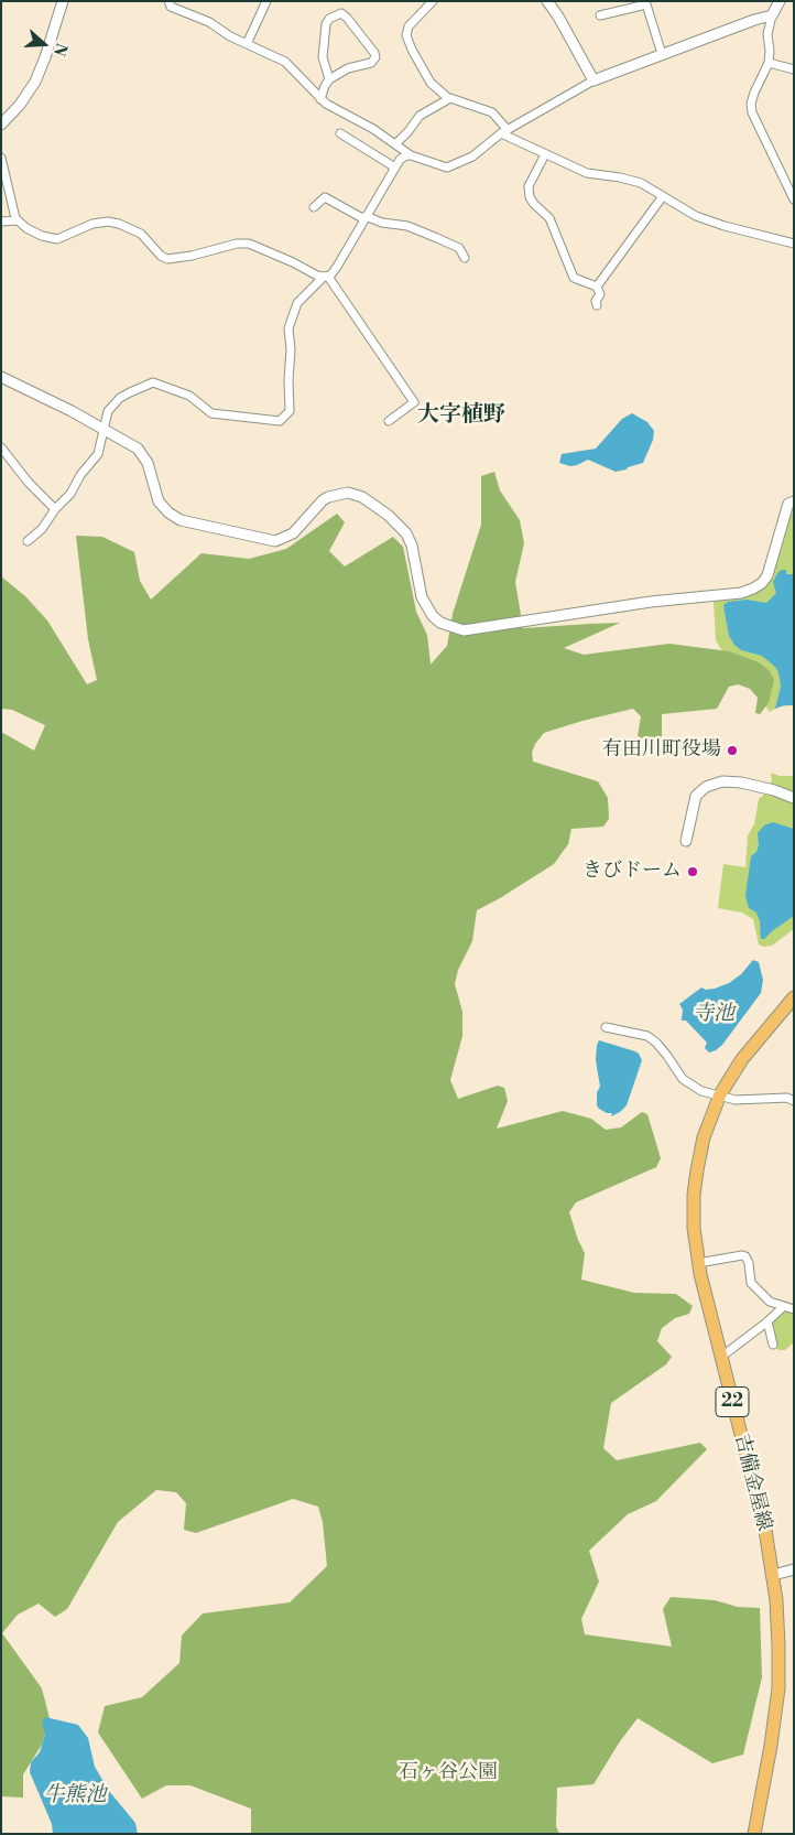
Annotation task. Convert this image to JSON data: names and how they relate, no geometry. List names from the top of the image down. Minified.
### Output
{"streets":{"main road":["22","吉備金屋線"]},"districts":["大字植野"],"water":["寺池","牛熊池"],"parks":["石ヶ谷公園"],"places":["有田川町役場","きびドーム"],"north":"right"}
